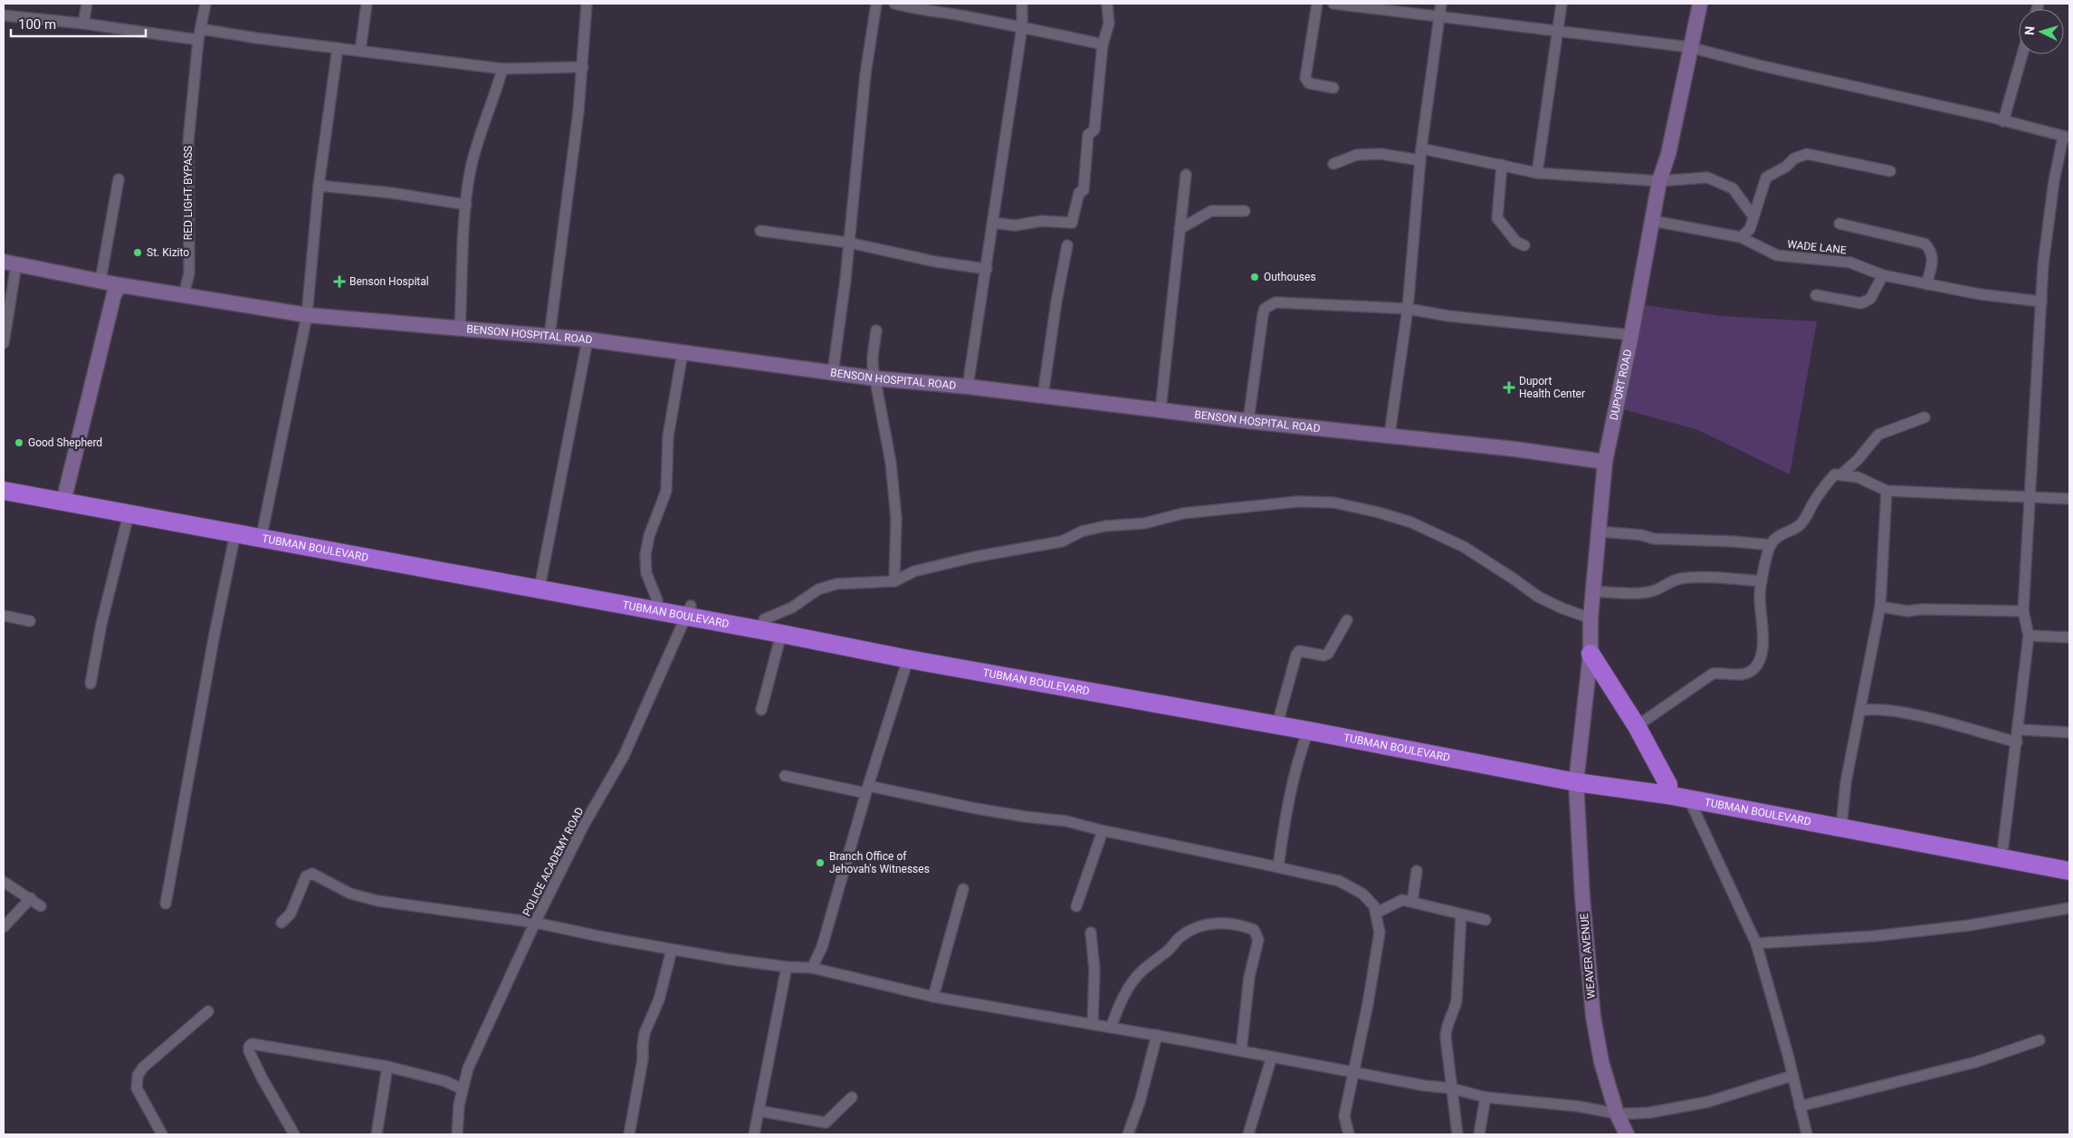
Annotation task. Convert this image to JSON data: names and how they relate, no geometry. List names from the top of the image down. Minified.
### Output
{"streets":{"highway":["TUBMAN BOULEVARD"],"street":["RED LIGHT BYPASS","WADE LANE","BENSON HOSPITAL ROAD","DUPORT ROAD","POLICE ACADEMY ROAD","WEAVER AVENUE"]},"crossings":[["RED LIGHT BYPASS","BENSON HOSPITAL ROAD"],["WADE LANE","DUPORT ROAD"],["BENSON HOSPITAL ROAD","DUPORT ROAD"],["DUPORT ROAD","TUBMAN BOULEVARD"],["DUPORT ROAD","WEAVER AVENUE"],["TUBMAN BOULEVARD","POLICE ACADEMY ROAD"],["TUBMAN BOULEVARD","WEAVER AVENUE"]],"places":{"other":["St. Kizito","Outhouses","Good Shepherd","Branch Office of Jehovah's Witnesses"],"health":["Benson Hospital","Duport Health Center"]},"scale_bar":"100 m","north":"left"}
